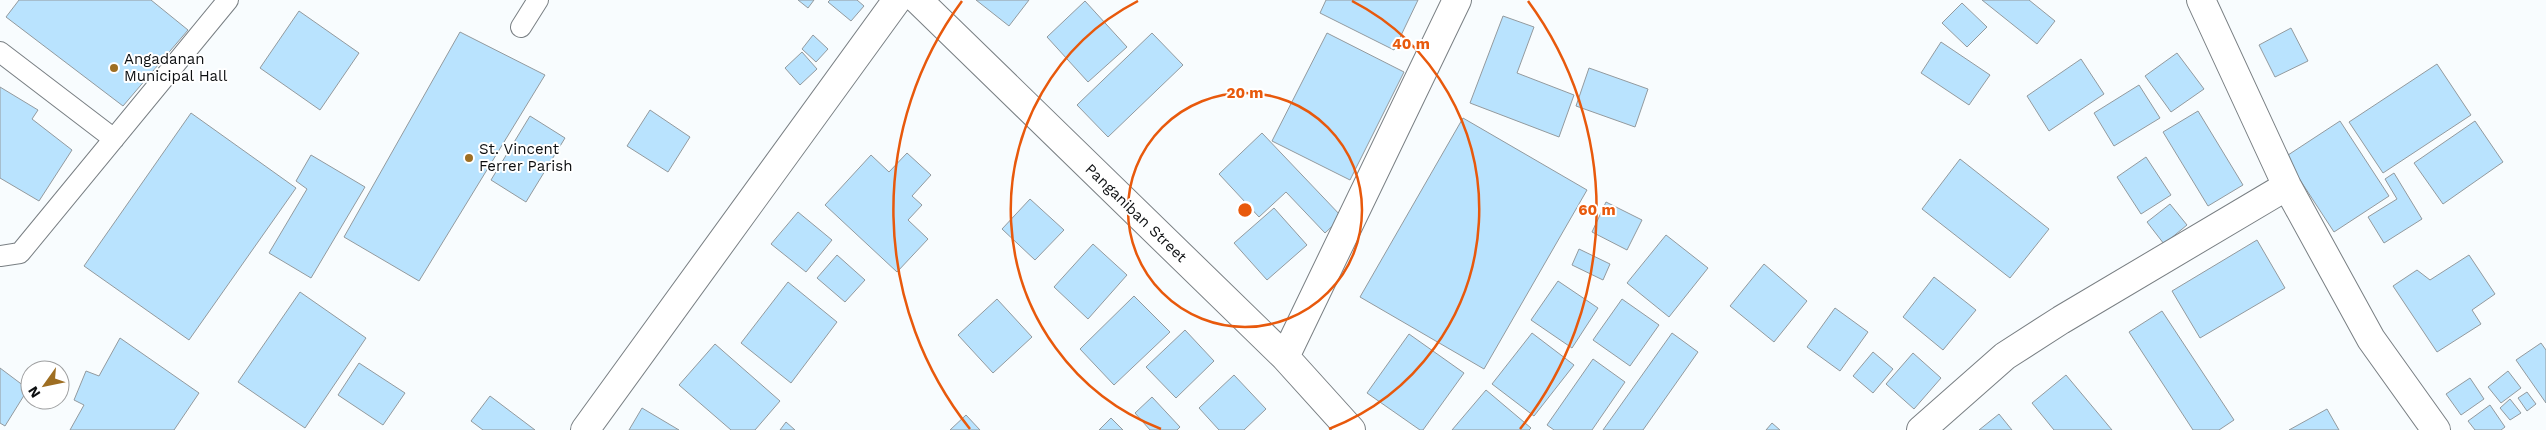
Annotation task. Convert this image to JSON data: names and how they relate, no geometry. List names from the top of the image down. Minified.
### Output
{"streets":{"street":["Panganiban Street"]},"places":["Angadanan Municipal Hall","St. Vincent Ferrer Parish"],"north":"bottom left","rings":["40 m","20 m","60 m"]}
